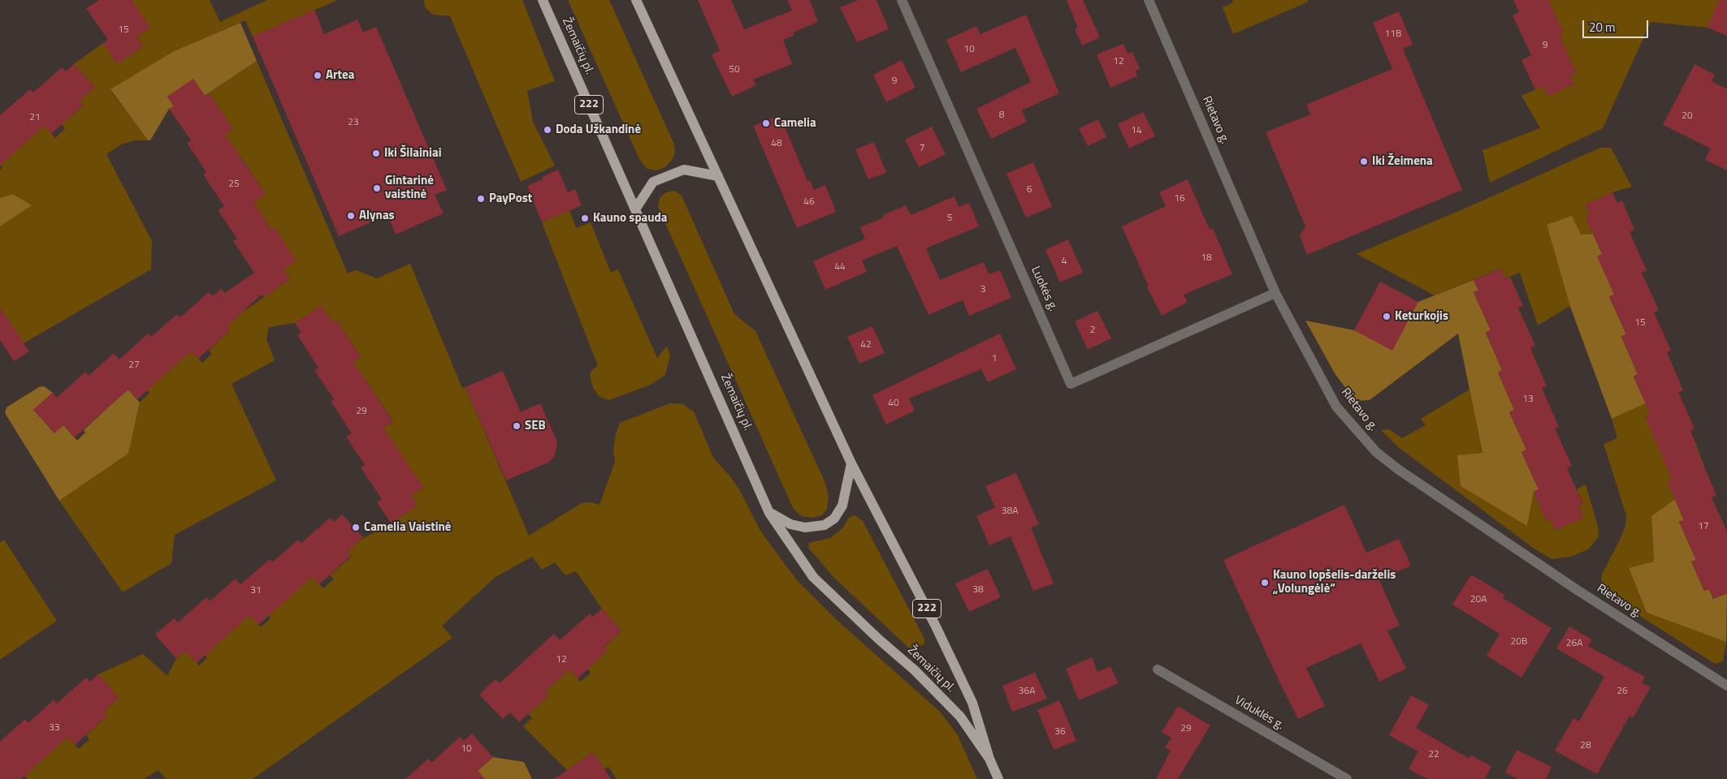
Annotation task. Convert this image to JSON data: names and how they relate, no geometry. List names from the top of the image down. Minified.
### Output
{"streets":{"main road":["Žemaičių pl.","222"],"street":["Rietavo g.","Luokės g.","Viduklės g."]},"crossings":[["Rietavo g.","Luokės g."]],"places":["Artea","Camelia","Doda Užkandinė","Iki Šilainiai","Iki Žeimena","Gintarinė vaistinė","PayPost","Alynas","Kauno spauda","Keturkojis","SEB","Camelia Vaistinė","Kauno lopšelis-darželis „Volungėlė“"],"house_numbers":["15","11B","9","10","12","50","9","8","20","21","23","14","48","7","25","6","16","46","5","18","4","44","3","15","2","42","1","27","13","40","29","38A","17","38","31","20A","20B","26A","12","36A","26","33","29","36","28","10","22"],"scale_bar":"20 m"}
